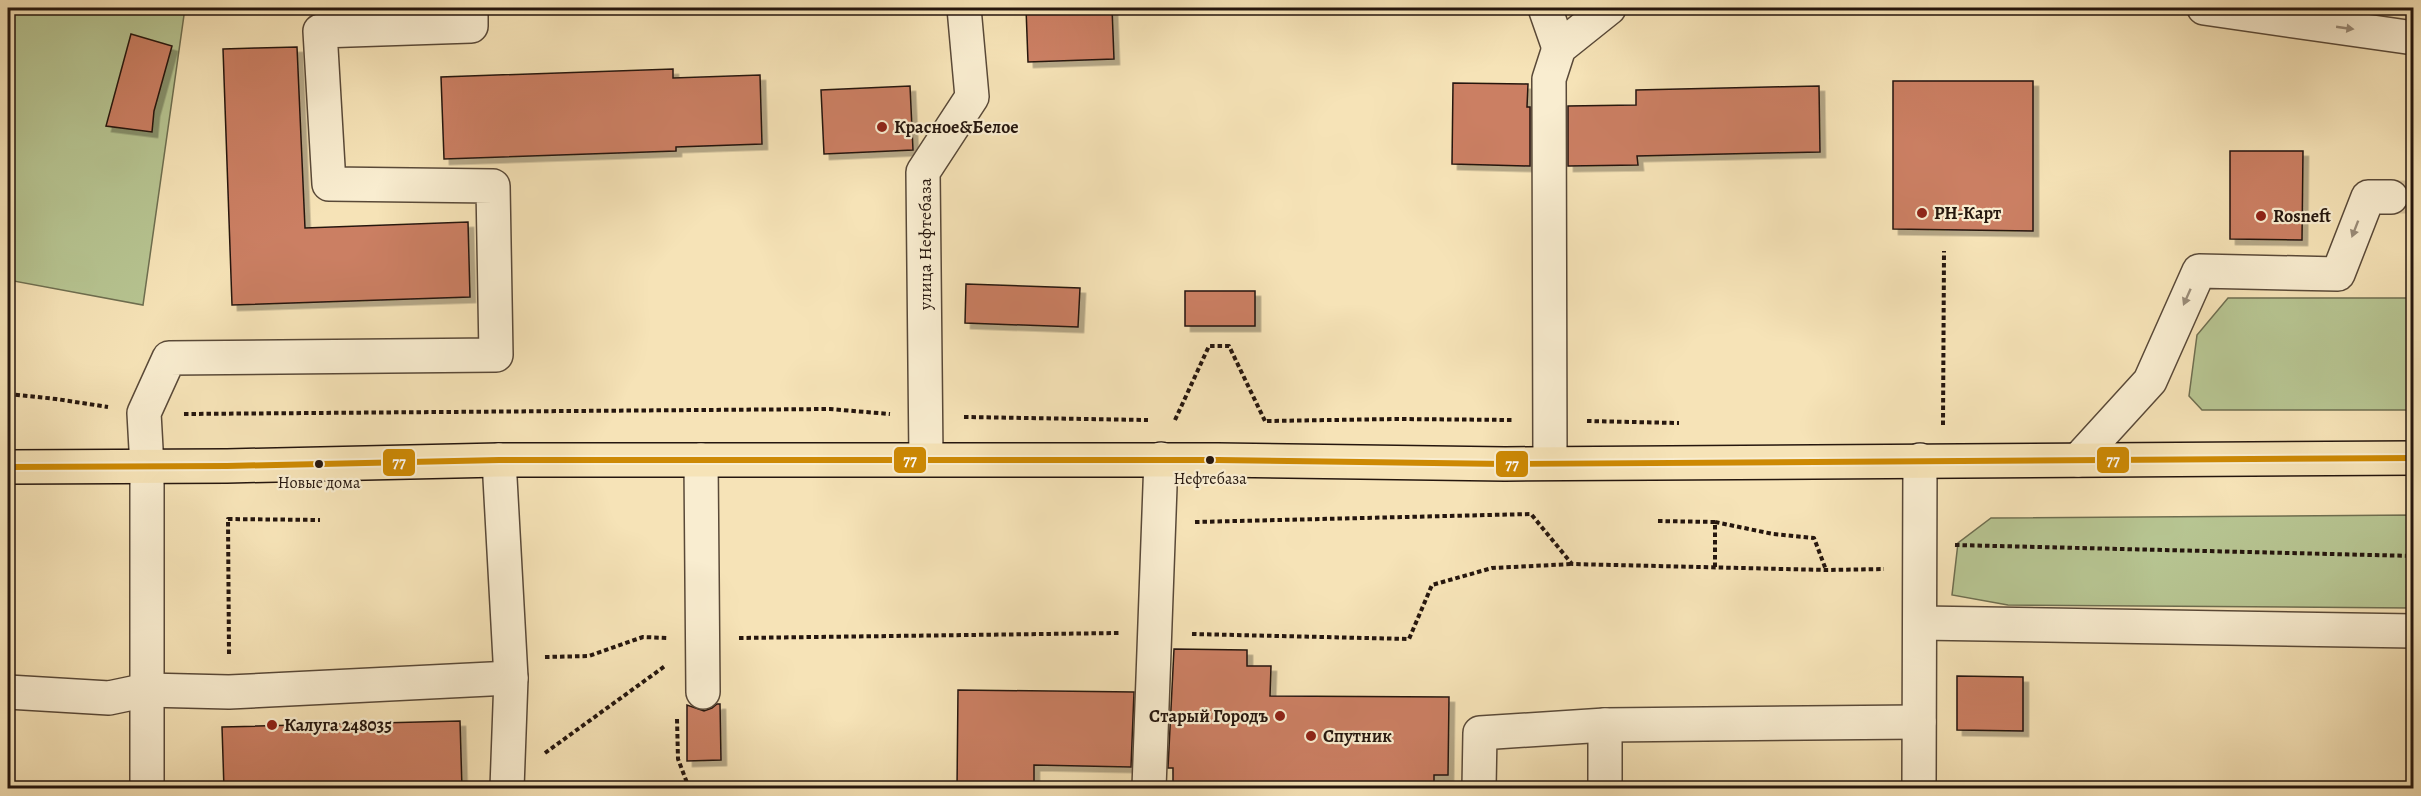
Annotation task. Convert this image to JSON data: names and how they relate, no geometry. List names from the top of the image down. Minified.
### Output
{"streets":{"street":["улица Нефтебаза"]},"places":["Красное&Белое","РН-Карт","Rosneft","Нефтебаза","Новые дома","Старый Городъ","Калуга 248035","Спутник"],"lines":["transit line 77"]}
